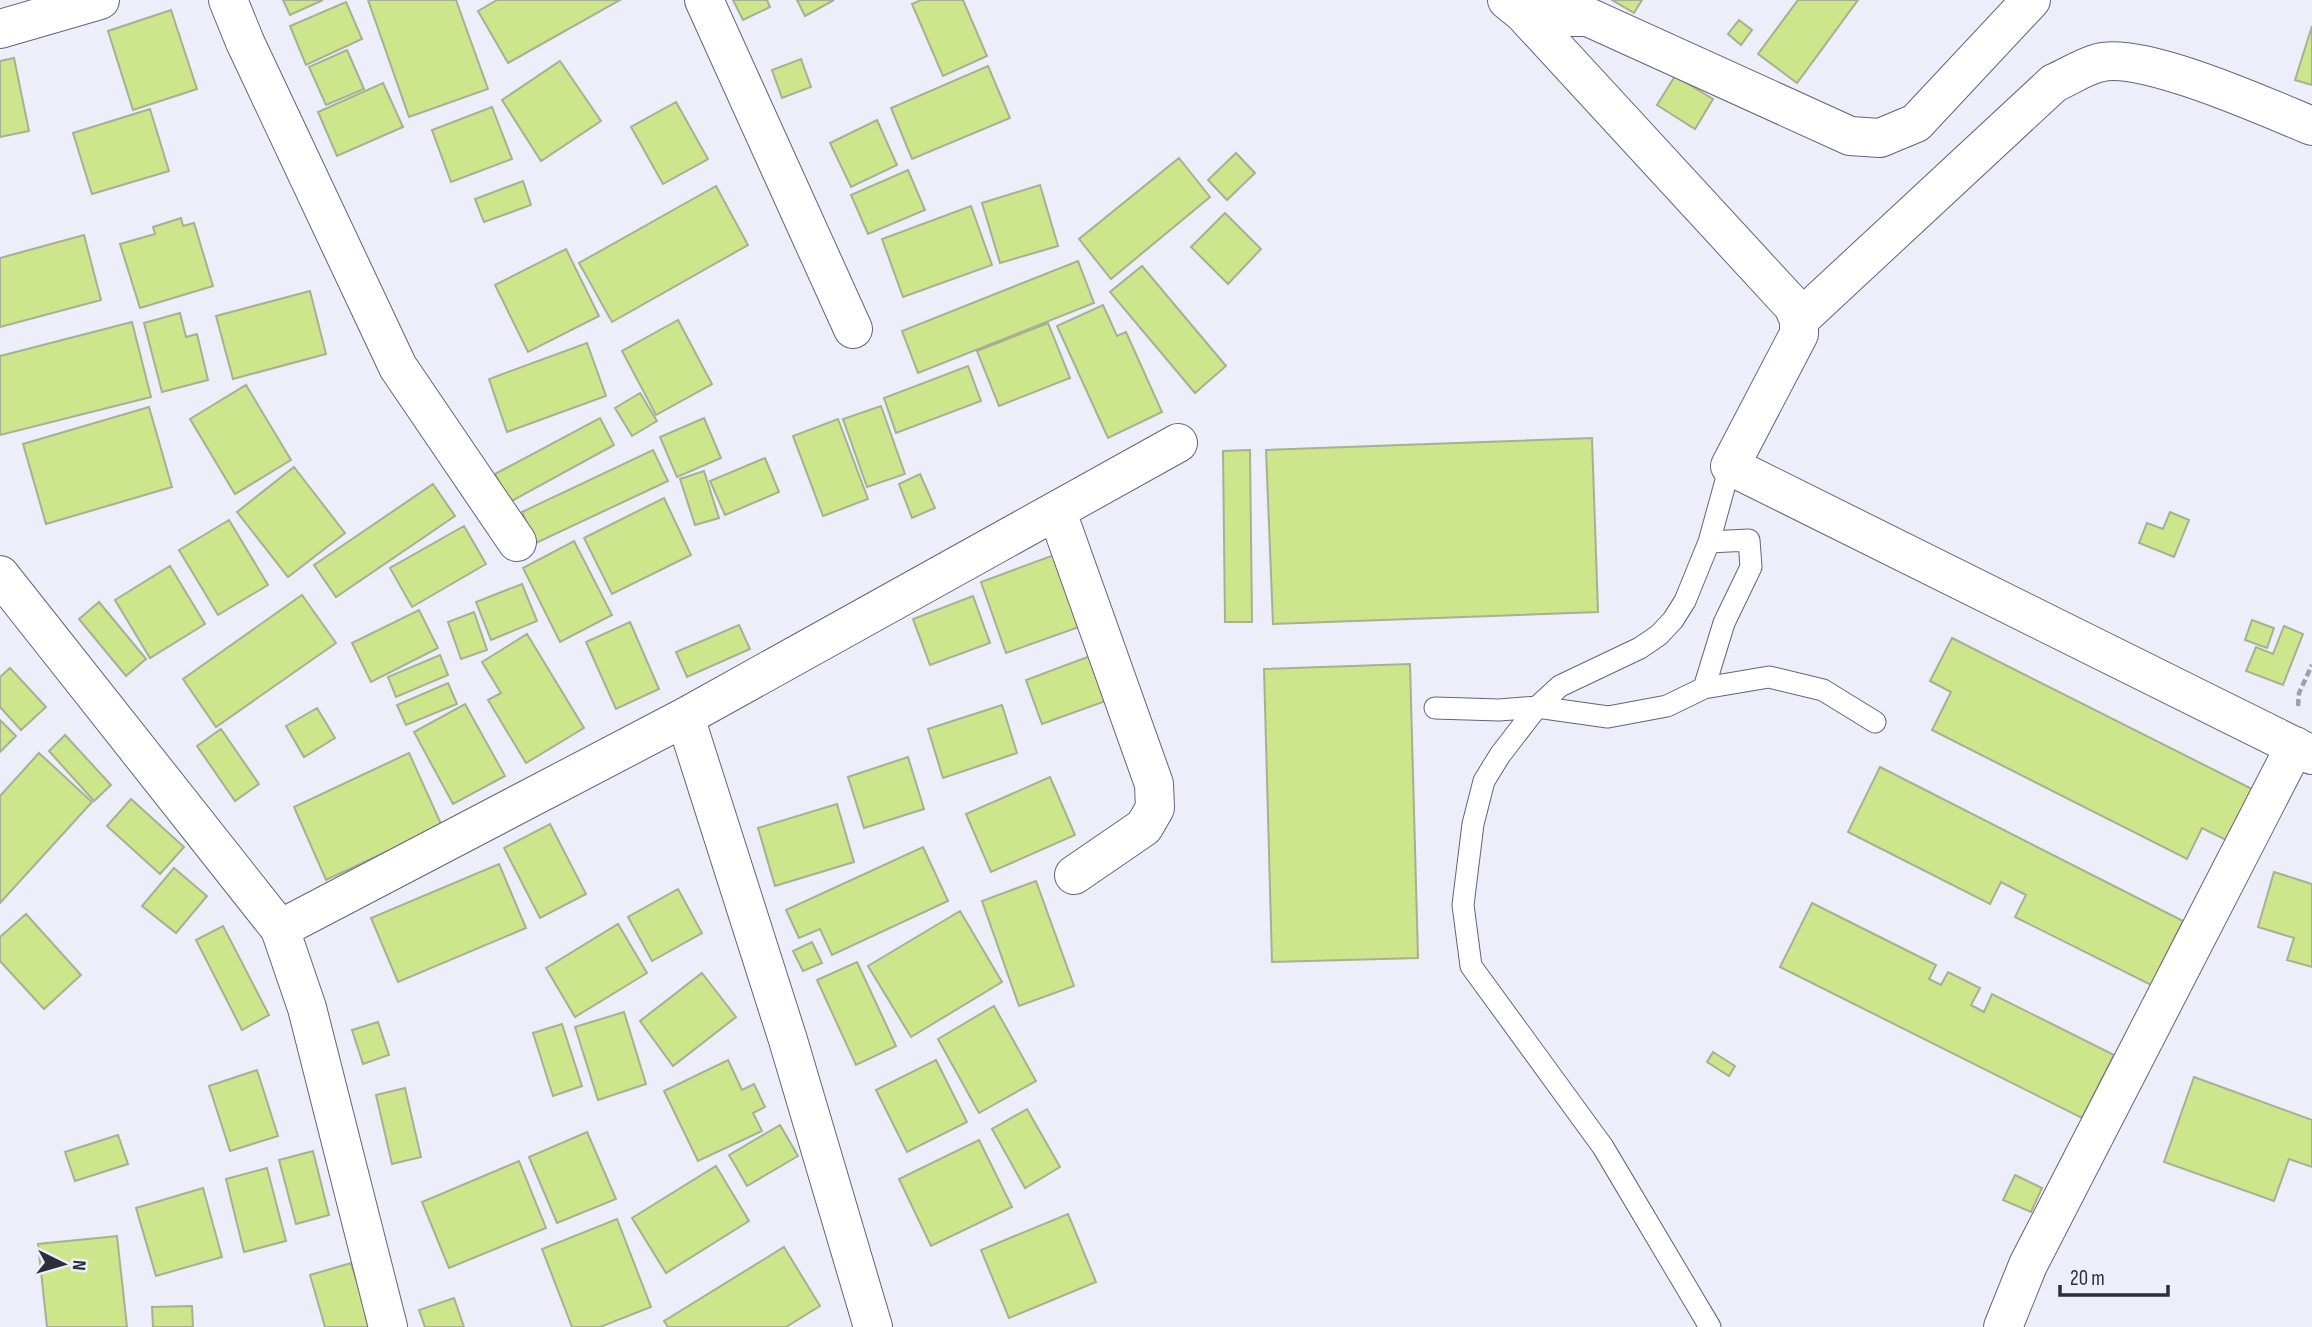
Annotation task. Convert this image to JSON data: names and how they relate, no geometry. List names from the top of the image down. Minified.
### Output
{"scale_bar":"20 m","north":"right"}
